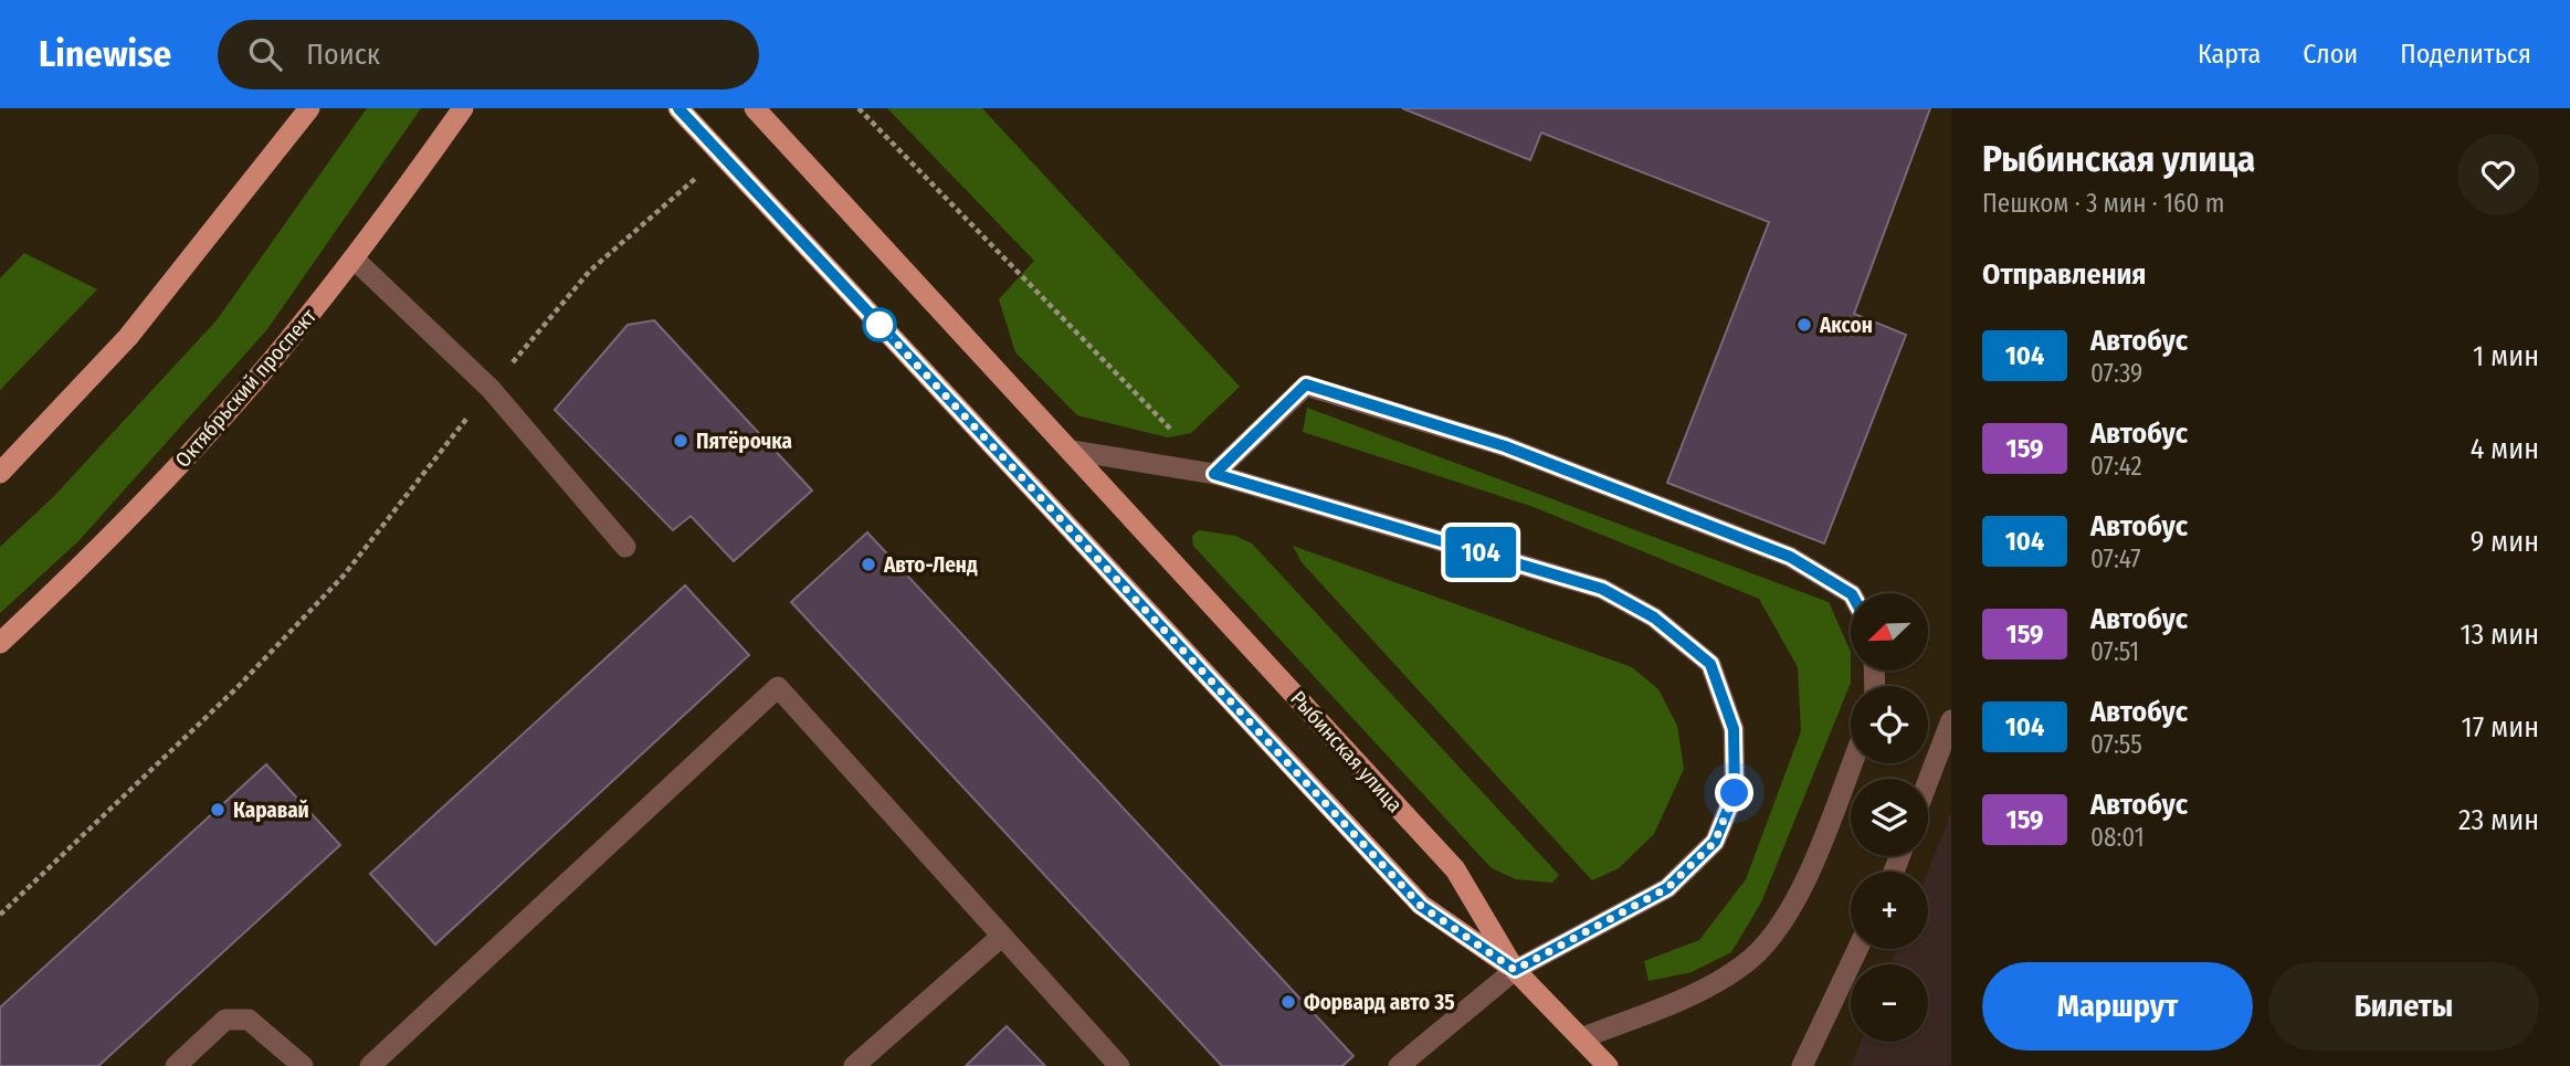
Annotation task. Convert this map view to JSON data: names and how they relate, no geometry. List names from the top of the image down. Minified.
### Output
{"streets":{"main road":["Октябрьский проспект","Рыбинская улица"]},"places":["Аксон","Пятёрочка","Авто-Ленд","Каравай","Форвард авто 35"],"lines":["bus line 104"],"north":"bottom left","page":{"header":"Linewise","search":"Поиск","nav":["Карта","Слои","Поделиться"],"on_map":"104","heading":[["Рыбинская улица","Пешком · 3 мин · 160 m"],"Отправления"],"list":[{"mark":"104","name":"Автобус","note":"07:39","value":"1 мин"},{"mark":"159","name":"Автобус","note":"07:42","value":"4 мин"},{"mark":"104","name":"Автобус","note":"07:47","value":"9 мин"},{"mark":"159","name":"Автобус","note":"07:51","value":"13 мин"},{"mark":"104","name":"Автобус","note":"07:55","value":"17 мин"},{"mark":"159","name":"Автобус","note":"08:01","value":"23 мин"}],"map_buttons":["+","−"],"buttons":["Маршрут","Билеты"]}}
